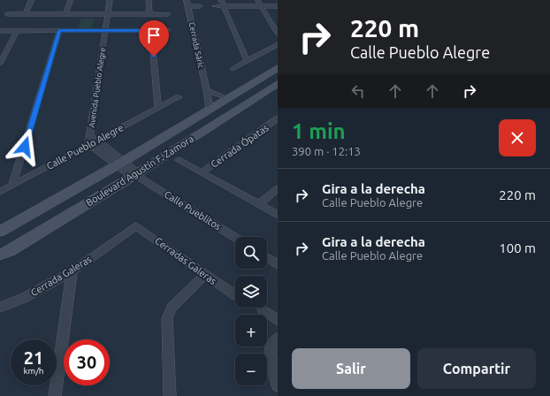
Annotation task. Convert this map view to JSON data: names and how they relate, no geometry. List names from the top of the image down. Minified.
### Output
{"streets":{"street":["Cerrada Sáric","Avenida Pueblo Alegre","Cerrada Ópatas","Calle Pueblo Alegre","Boulevard Agustín F. Zamora","Calle Pueblitos","Cerradas Galeras","Cerrada Galeras"]},"crossings":[["Cerrada Sáric","Boulevard Agustín F. Zamora"],["Avenida Pueblo Alegre","Calle Pueblo Alegre"],["Avenida Pueblo Alegre","Boulevard Agustín F. Zamora"],["Avenida Pueblo Alegre","Calle Pueblitos"],["Boulevard Agustín F. Zamora","Calle Pueblitos"],["Cerradas Galeras","Cerrada Galeras"]],"page":{"turn":["220 m","Calle Pueblo Alegre"],"heading":["1 min","390 m · 12:13"],"list":[{"name":"Gira a la derecha","note":"Calle Pueblo Alegre","value":"220 m"},{"name":"Gira a la derecha","note":"Calle Pueblo Alegre","value":"100 m"}],"map_buttons":["+","−"],"speed":"21 km/h","limit":"30","buttons":["Salir","Compartir"]}}
